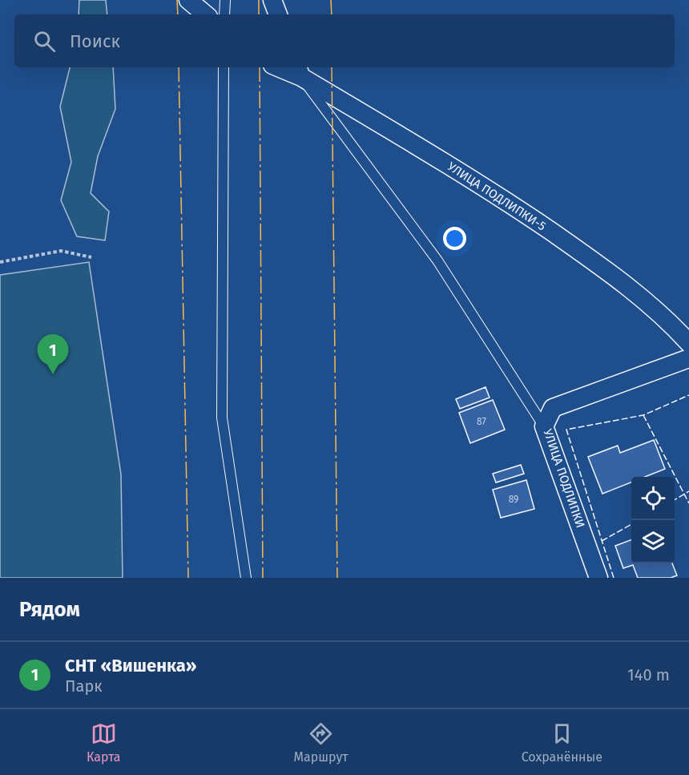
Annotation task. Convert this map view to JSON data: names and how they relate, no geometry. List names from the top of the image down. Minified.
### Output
{"streets":{"street":["УЛИЦА ПОДЛИПКИ-5","УЛИЦА ПОДЛИПКИ"]},"house_numbers":["87","89"],"page":{"search":"Поиск","pins":"1","heading":"Рядом","list":[{"mark":"1","name":"СНТ «Вишенка»","note":"Парк","value":"140 m"}],"nav":["Карта","Маршрут","Сохранённые"]}}
